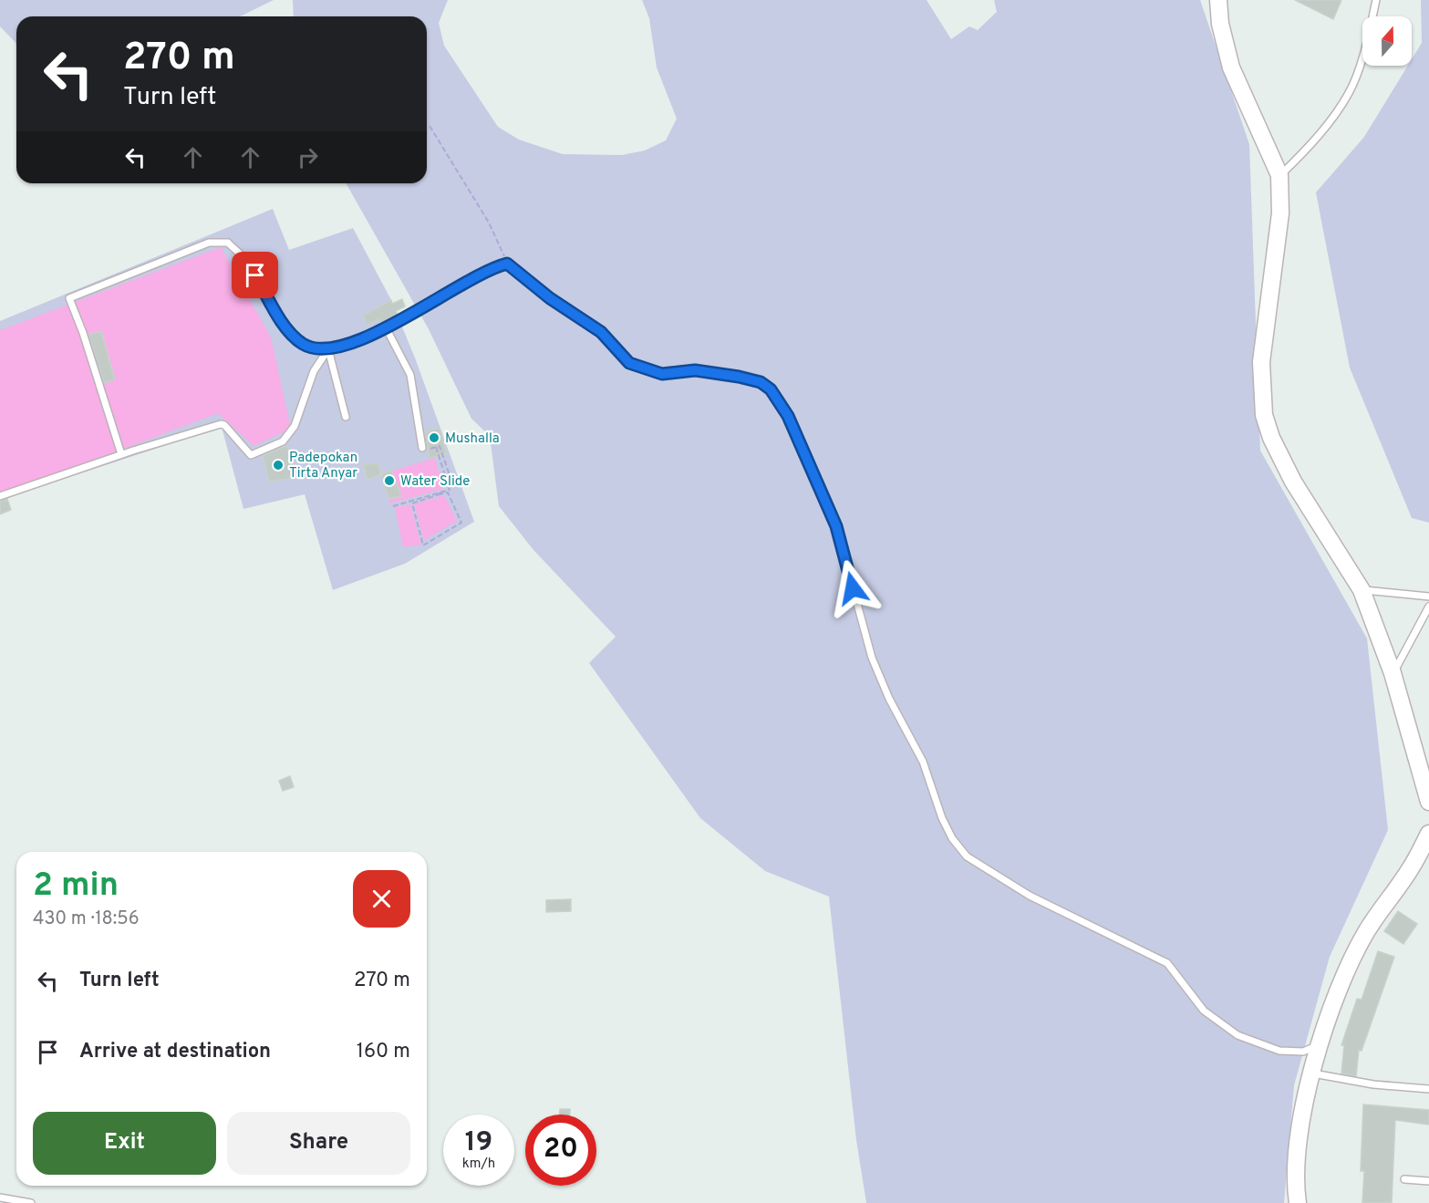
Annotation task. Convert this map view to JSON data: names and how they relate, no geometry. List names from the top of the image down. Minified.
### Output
{"places":["Mushalla","Padepokan Tirta Anyar","Water Slide"],"north":"top","page":{"turn":["270 m","Turn left"],"heading":["2 min","430 m · 18:56"],"list":[{"name":"Turn left","value":"270 m"},{"name":"Arrive at destination","value":"160 m"}],"buttons":["Exit","Share"],"speed":"19 km/h","limit":"20"}}
